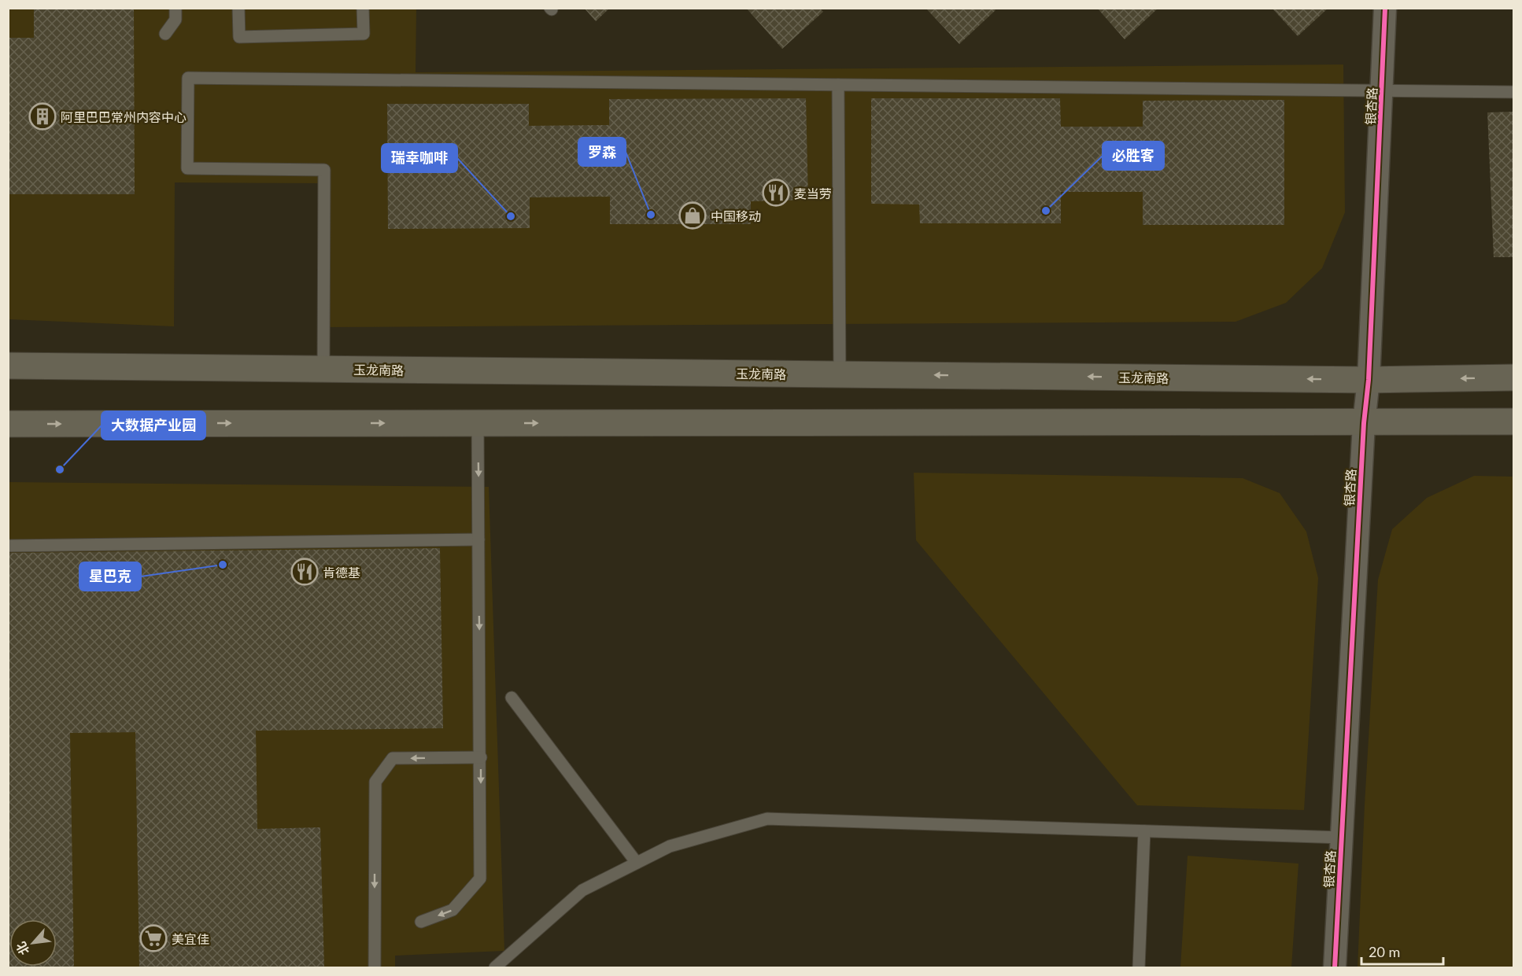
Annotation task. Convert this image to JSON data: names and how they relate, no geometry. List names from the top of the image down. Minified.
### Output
{"streets":{"main road":["玉龙南路"],"street":["银杏路"]},"crossings":[["银杏路","玉龙南路"]],"places":{"building":["阿里巴巴常州内容中心"],"restaurant":["麦当劳","肯德基"],"other":["必胜客","罗森","瑞幸咖啡","大数据产业园","星巴克"],"shop":["中国移动"],"supermarket":["美宜佳"]},"scale_bar":"20 m","north":"bottom left"}
